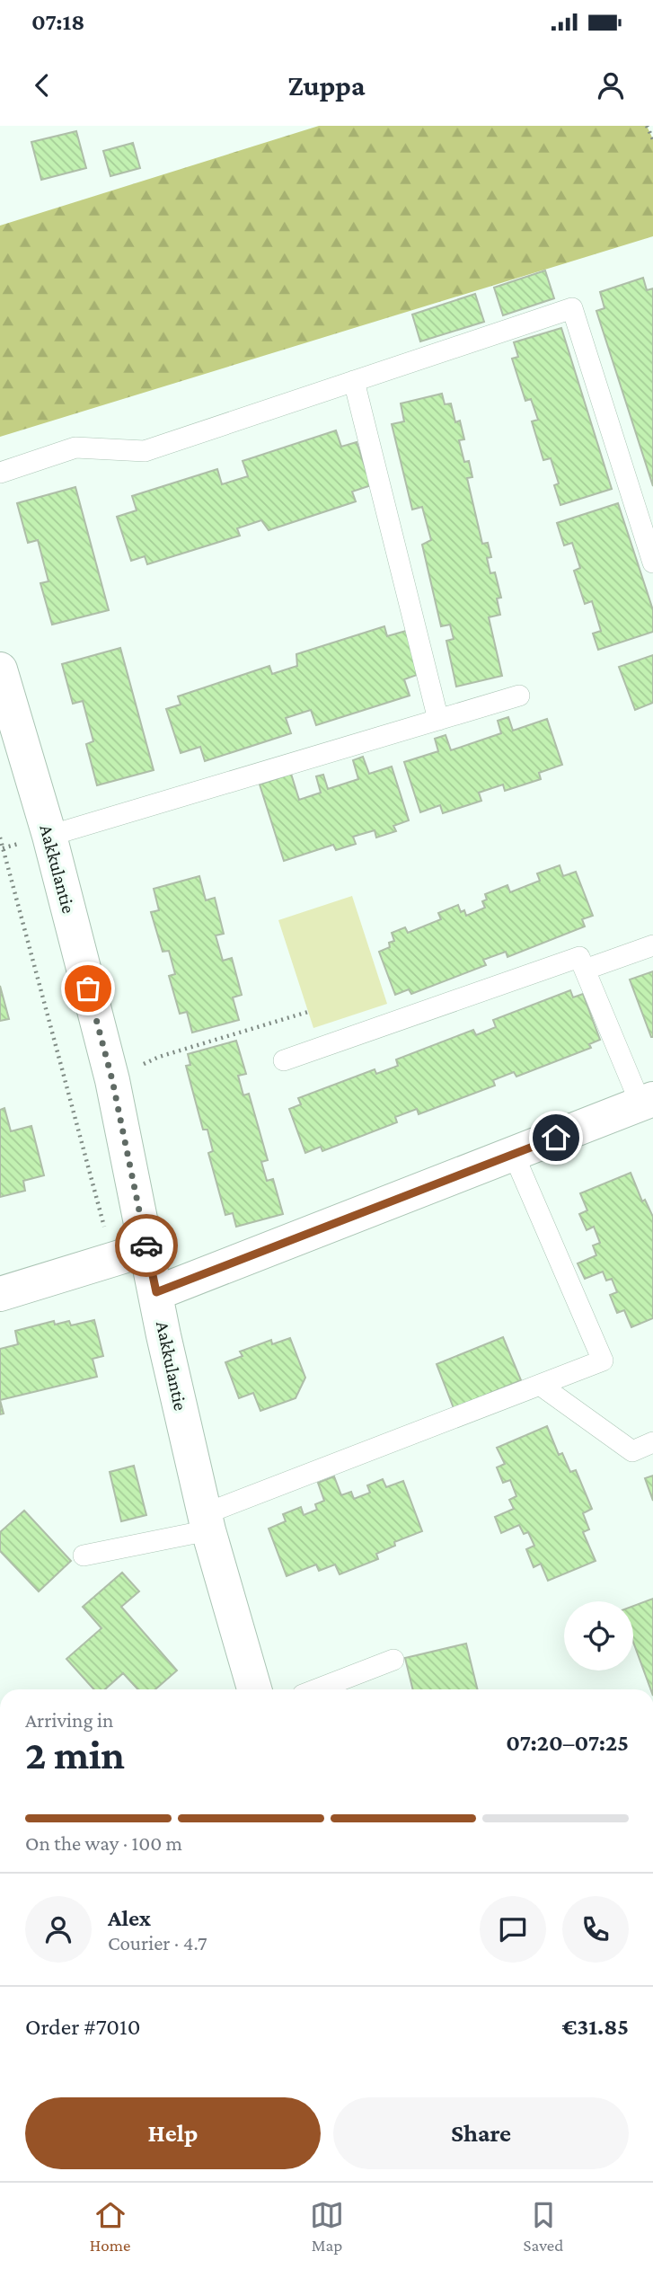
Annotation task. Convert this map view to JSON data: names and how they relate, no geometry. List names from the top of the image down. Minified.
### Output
{"streets":{"street":["Aakkulantie"]},"page":{"status":"07:18","header":"Zuppa","heading":["2 min","Arriving in","07:20–07:25"],"panel":["Alex","Courier · 4.7","Order #7010","€31.85"],"bar":"On the way · 100 m","buttons":["Help","Share"],"tabs":["Home","Map","Saved"]}}
